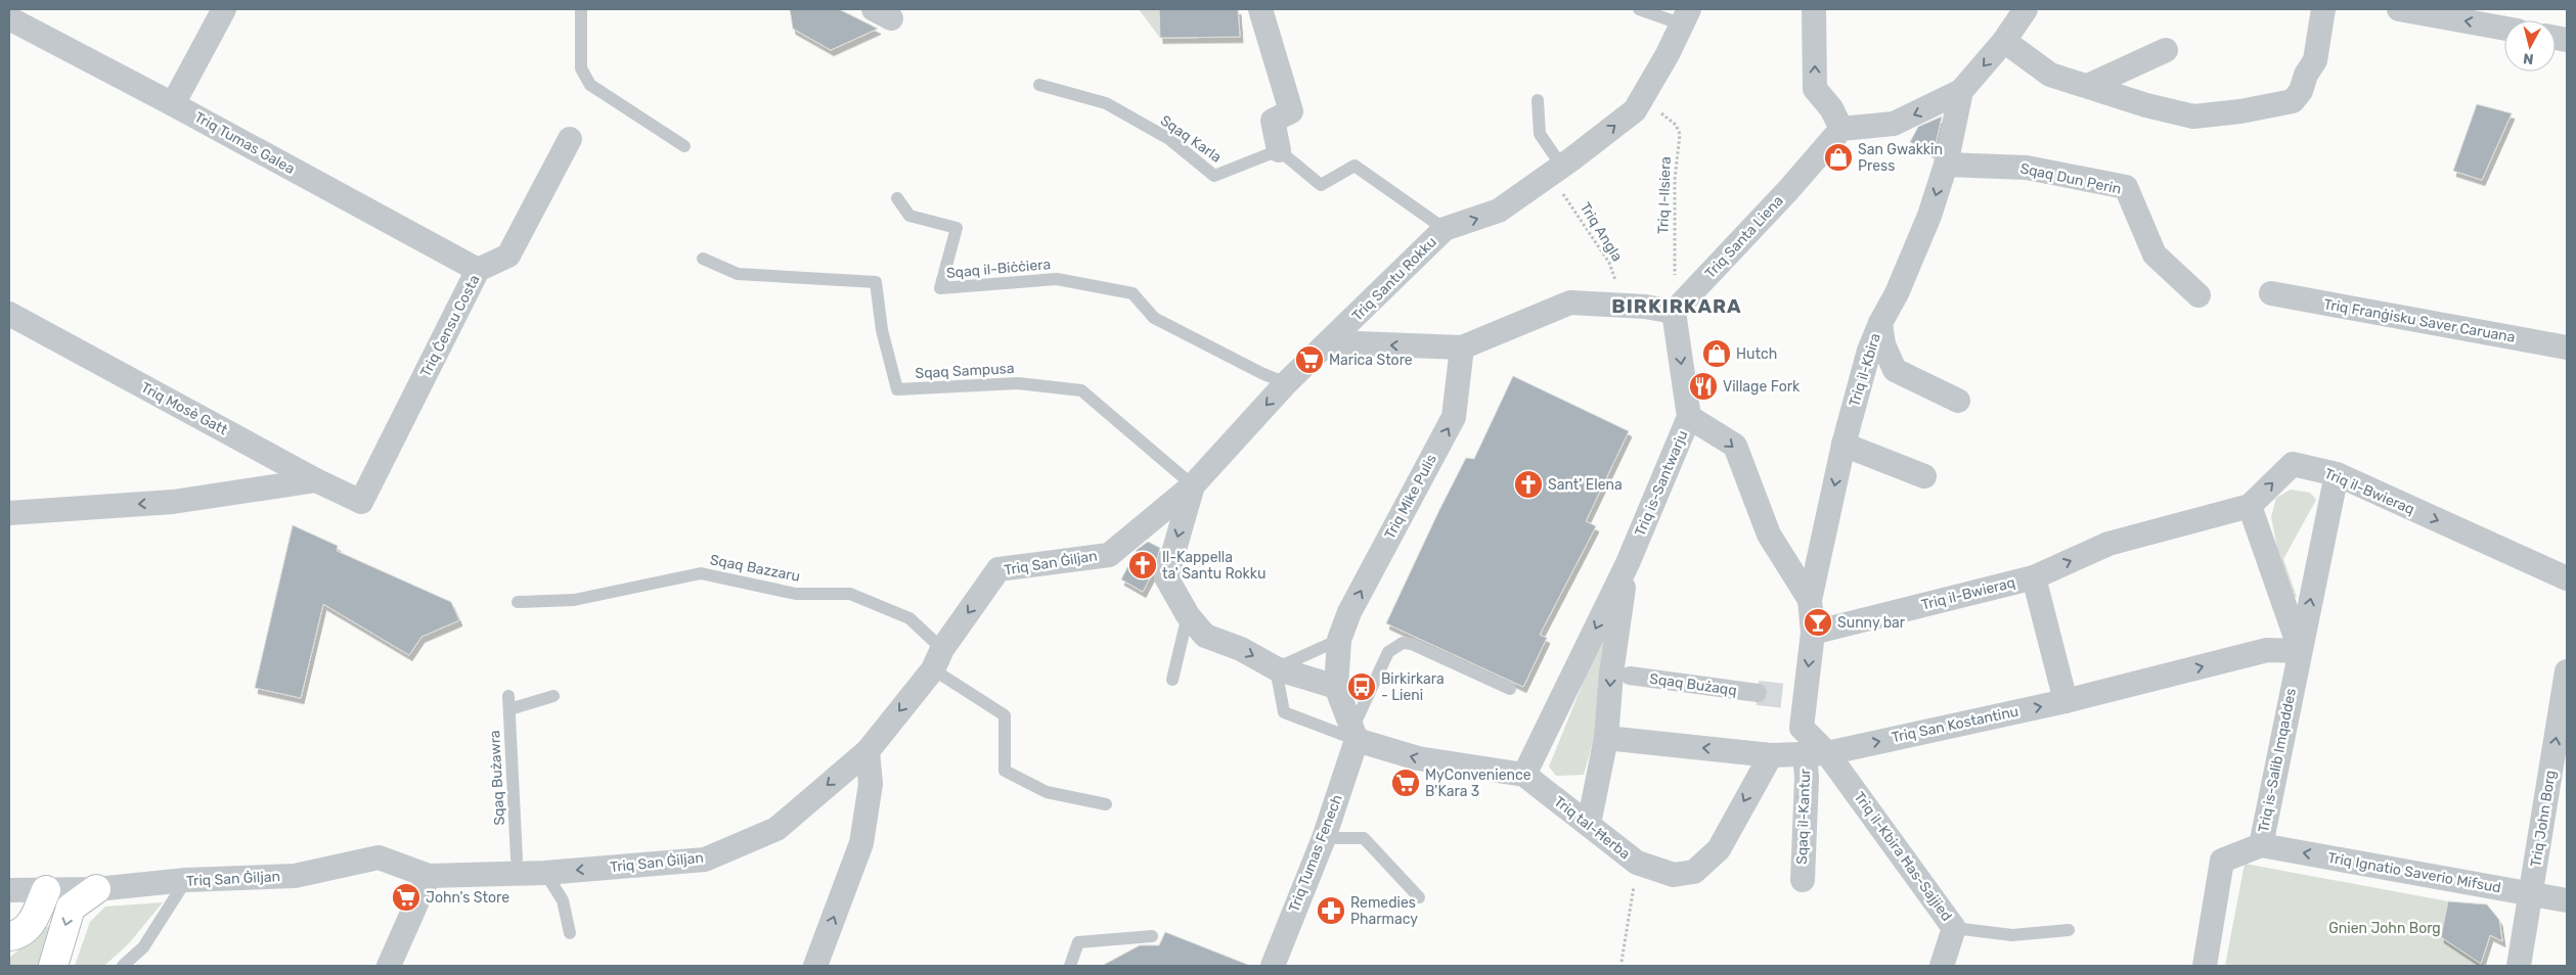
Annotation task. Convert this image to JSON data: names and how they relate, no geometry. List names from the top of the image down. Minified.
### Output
{"streets":{"street":["Triq Tumas Galea","Sqaq Dun Perin","Triq Santa Liena","Triq Santu Rokku","Triq Franġisku Saver Caruana","Triq Ċensu Costa","Triq il-Kbira","Triq Mosè Gatt","Triq is-Santwarju","Triq il-Bwieraq","Triq Mike Pulis","Triq San Ġiljan","Sqaq Bużaqq","Triq San Kostantinu","Triq is-Salib Imqaddes","Sqaq il-Kantur","Triq John Borg","Triq tal-Ħerba","Triq Tumas Fenech","Triq il-Kbira Ħas-Sajjied","Triq Ignatio Saverio Mifsud"],"lane":["Sqaq Karla","Sqaq il-Biċċiera","Sqaq Sampusa","Sqaq Bazzaru","Sqaq Bużawra"],"path":["Triq l-Ilsiera","Triq Angla"]},"crossings":[["Triq Tumas Galea","Triq Ċensu Costa"],["Sqaq Dun Perin","Triq il-Kbira"],["Triq l-Ilsiera","Triq Santa Liena"],["Triq l-Ilsiera","Triq Santu Rokku"],["Triq l-Ilsiera","Triq is-Santwarju"],["Triq Angla","Triq Santu Rokku"],["Triq Santa Liena","Triq is-Santwarju"],["Sqaq il-Biċċiera","Triq Santu Rokku"],["Triq Santu Rokku","Sqaq Sampusa"],["Triq Santu Rokku","Triq San Ġiljan"],["Triq Ċensu Costa","Triq Mosè Gatt"],["Triq il-Kbira","Triq il-Bwieraq"],["Triq il-Kbira","Triq San Kostantinu"],["Triq il-Kbira","Sqaq il-Kantur"],["Triq il-Kbira","Triq il-Kbira Ħas-Sajjied"],["Sqaq Sampusa","Triq San Ġiljan"],["Triq is-Santwarju","Triq San Kostantinu"],["Triq is-Santwarju","Triq tal-Ħerba"],["Triq il-Bwieraq","Triq San Kostantinu"],["Triq il-Bwieraq","Triq is-Salib Imqaddes"],["Triq Mike Pulis","Triq tal-Ħerba"],["Triq Mike Pulis","Triq Tumas Fenech"],["Triq San Ġiljan","Sqaq Bazzaru"],["Triq San Kostantinu","Triq is-Salib Imqaddes"],["Triq San Kostantinu","Sqaq il-Kantur"],["Triq San Kostantinu","Triq tal-Ħerba"],["Triq San Kostantinu","Triq il-Kbira Ħas-Sajjied"],["Triq is-Salib Imqaddes","Triq Ignatio Saverio Mifsud"],["Sqaq il-Kantur","Triq il-Kbira Ħas-Sajjied"],["Triq John Borg","Triq Ignatio Saverio Mifsud"],["Triq tal-Ħerba","Triq Tumas Fenech"]],"one_way":["Triq il-Kbira","Triq is-Santwarju","Triq il-Bwieraq","Triq Mike Pulis","Triq San Ġiljan","Triq John Borg","Triq tal-Ħerba","Triq Ignatio Saverio Mifsud"],"districts":["BIRKIRKARA"],"parks":["Gnien John Borg"],"places":{"shop":["San Gwakkin Press","Hutch"],"supermarket":["Marica Store","MyConvenience B'Kara 3","John's Store"],"restaurant":["Village Fork"],"church":["Sant' Elena","Il-Kappella ta' Santu Rokku"],"bar":["Sunny bar"],"bus stop":["Birkirkara - Lieni"],"pharmacy":["Remedies Pharmacy"]},"north":"bottom"}
